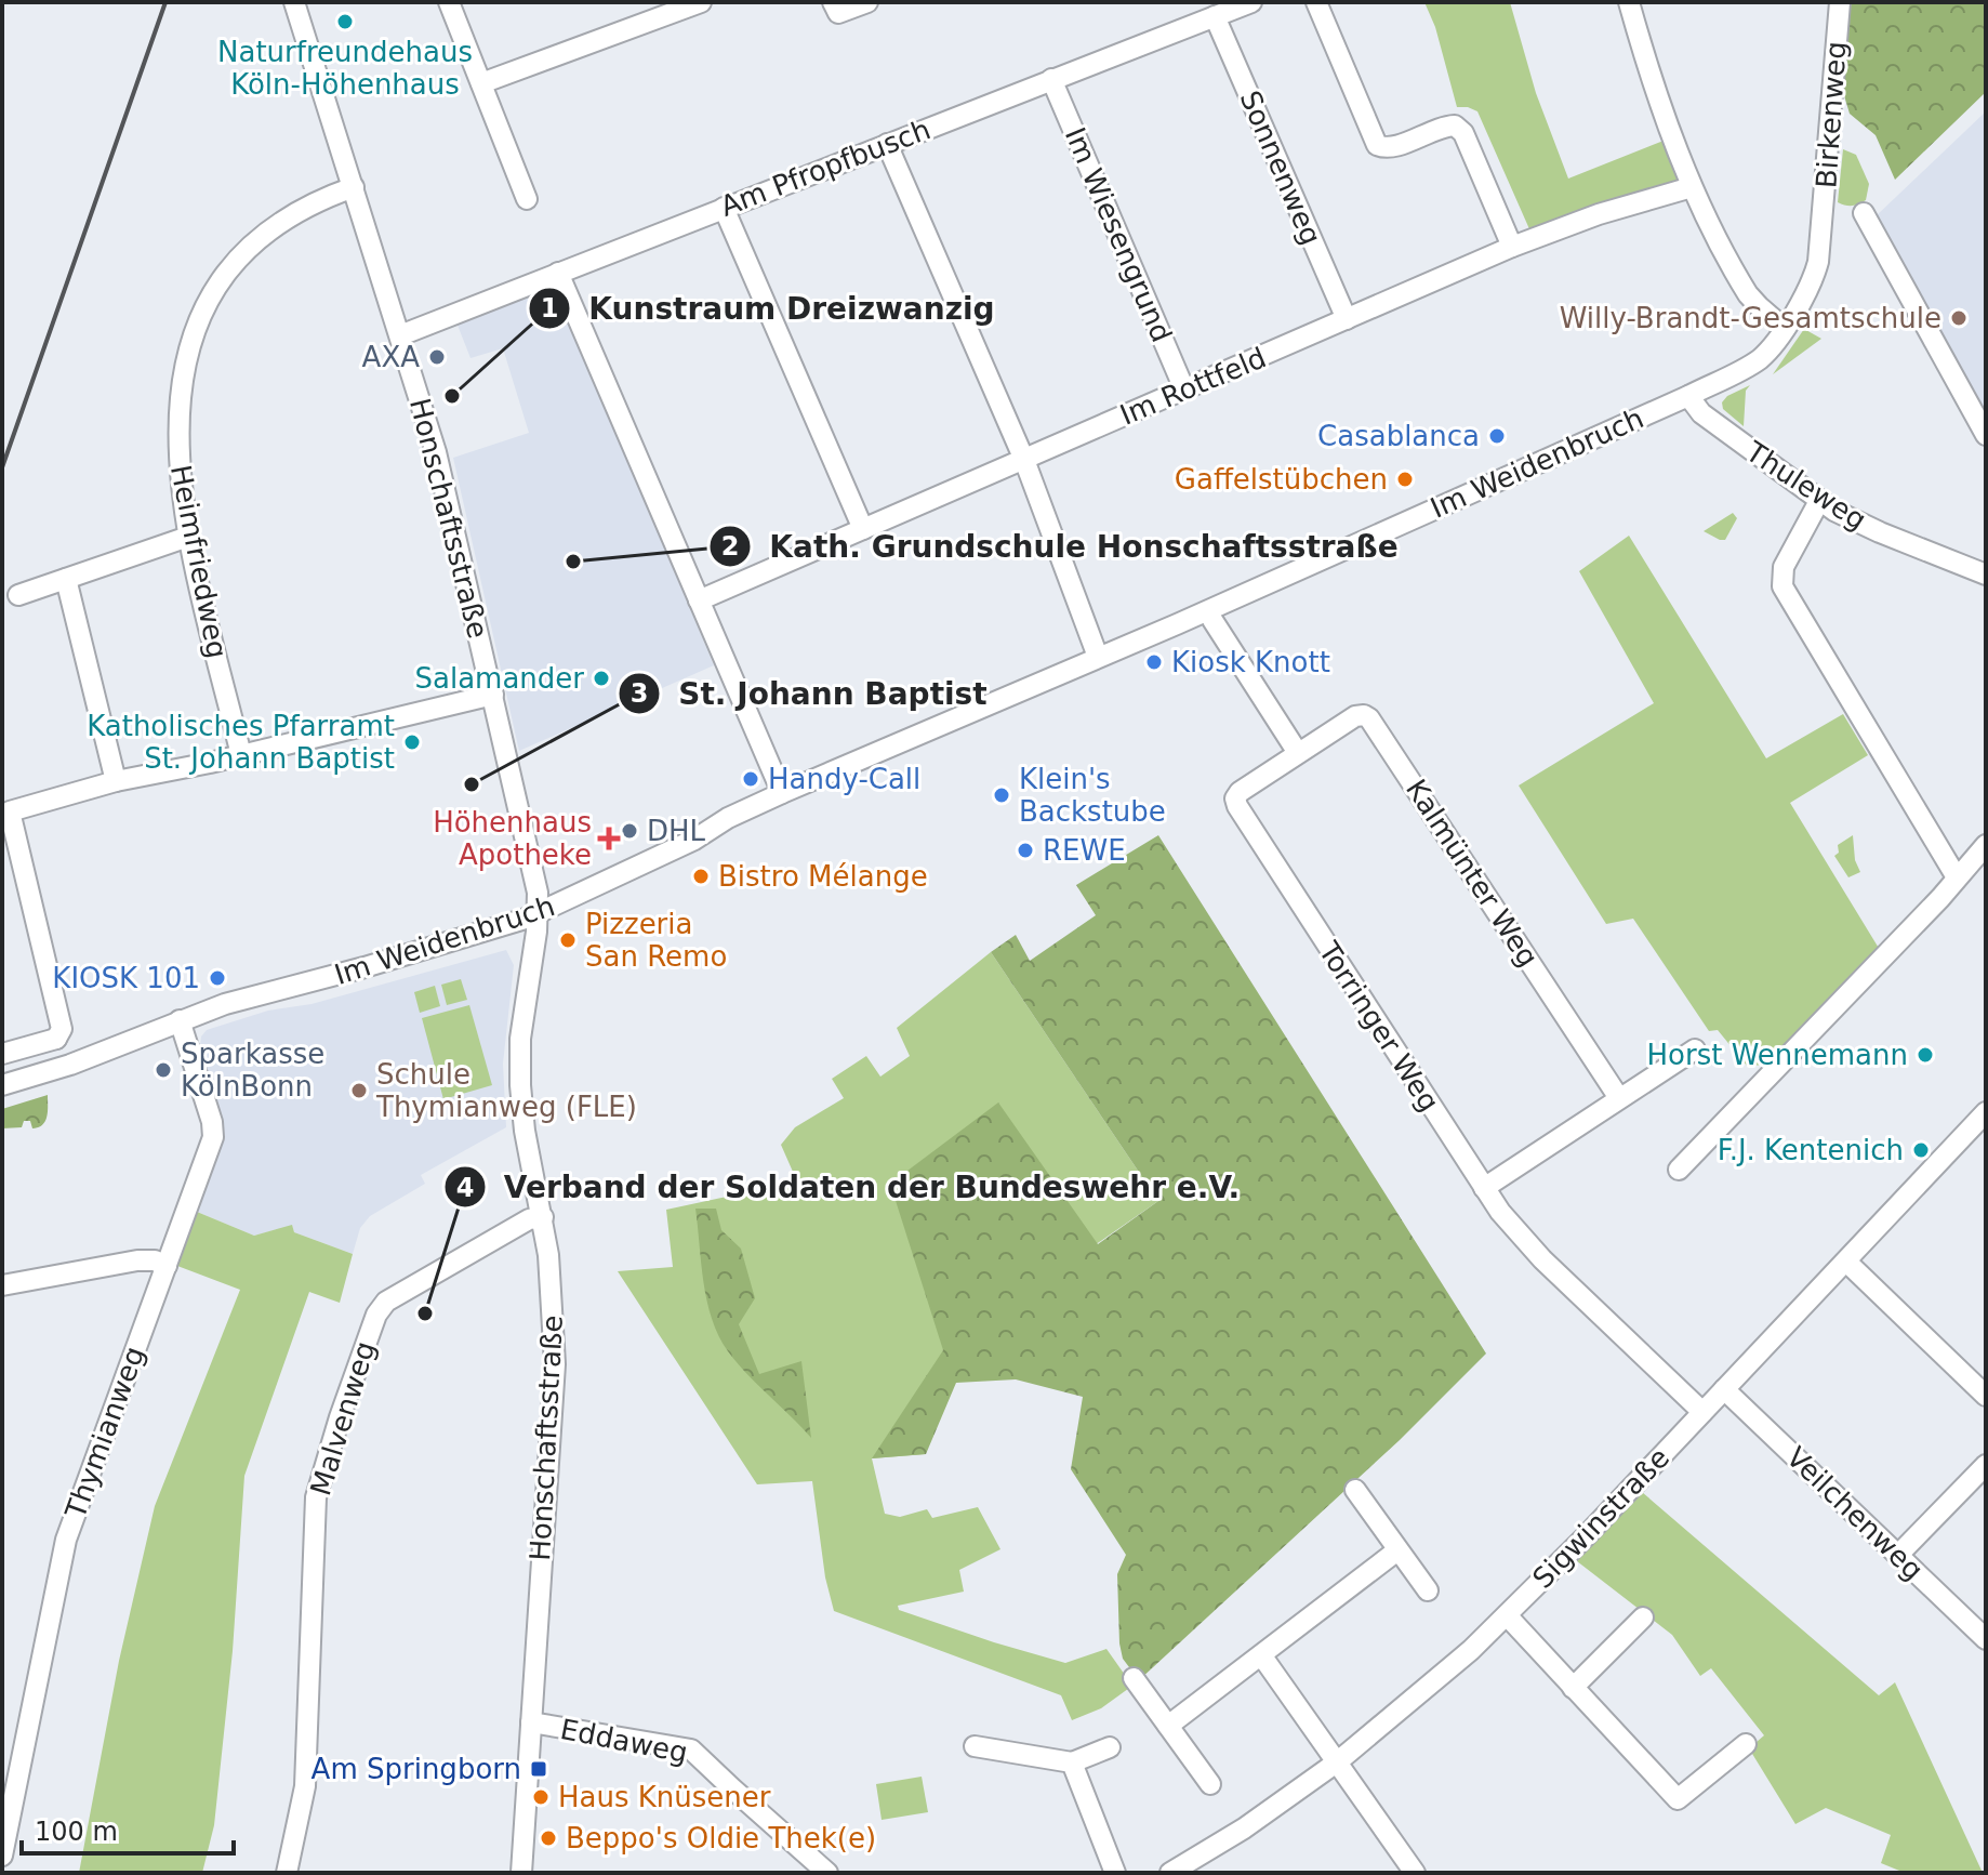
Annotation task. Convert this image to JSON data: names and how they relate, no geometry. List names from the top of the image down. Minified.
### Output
{"streets":{"street":["Birkenweg","Am Pfropfbusch","Sonnenweg","Im Wiesengrund","Im Rottfeld","Im Weidenbruch","Thuleweg","Honschaftsstraße","Heimfriedweg","Kalmünter Weg","Torringer Weg","Malvenweg","Thymianweg","Veilchenweg","Sigwinstraße","Eddaweg"]},"crossings":[["Birkenweg","Im Weidenbruch"],["Am Pfropfbusch","Sonnenweg"],["Am Pfropfbusch","Im Wiesengrund"],["Am Pfropfbusch","Honschaftsstraße"],["Sonnenweg","Im Rottfeld"],["Im Wiesengrund","Im Rottfeld"],["Im Weidenbruch","Thuleweg"],["Im Weidenbruch","Honschaftsstraße"],["Im Weidenbruch","Thymianweg"],["Honschaftsstraße","Heimfriedweg"],["Honschaftsstraße","Malvenweg"],["Honschaftsstraße","Eddaweg"],["Kalmünter Weg","Torringer Weg"],["Torringer Weg","Sigwinstraße"],["Veilchenweg","Sigwinstraße"]],"places":{"other":["Naturfreundehaus Köln-Höhenhaus","Willy-Brandt-Gesamtschule","AXA","Kunstraum Dreizwanzig","Casablanca","Gaffelstübchen","Kath. Grundschule Honschaftsstraße","Kiosk Knott","Salamander","Katholisches Pfarramt St. Johann Baptist","Handy-Call","St. Johann Baptist","Klein's Backstube","DHL","REWE","Bistro Mélange","Pizzeria San Remo","KIOSK 101","Horst Wennemann","Sparkasse KölnBonn","Schule Thymianweg (FLE)","F.J. Kentenich","Verband der Soldaten der Bundeswehr e.V.","Haus Knüsener","Beppo's Oldie Thek(e)"],"health":["Höhenhaus Apotheke"],"transit":["Am Springborn"]},"scale_bar":"100 m"}
